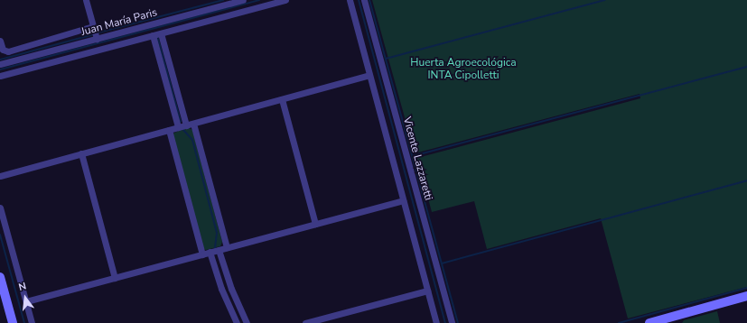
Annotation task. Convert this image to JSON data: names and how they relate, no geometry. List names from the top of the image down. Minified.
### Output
{"streets":{"street":["Juan María Paris","Vicente Lazzaretti"]},"parks":["Huerta Agroecológica INTA Cipolletti"],"north":"top"}
